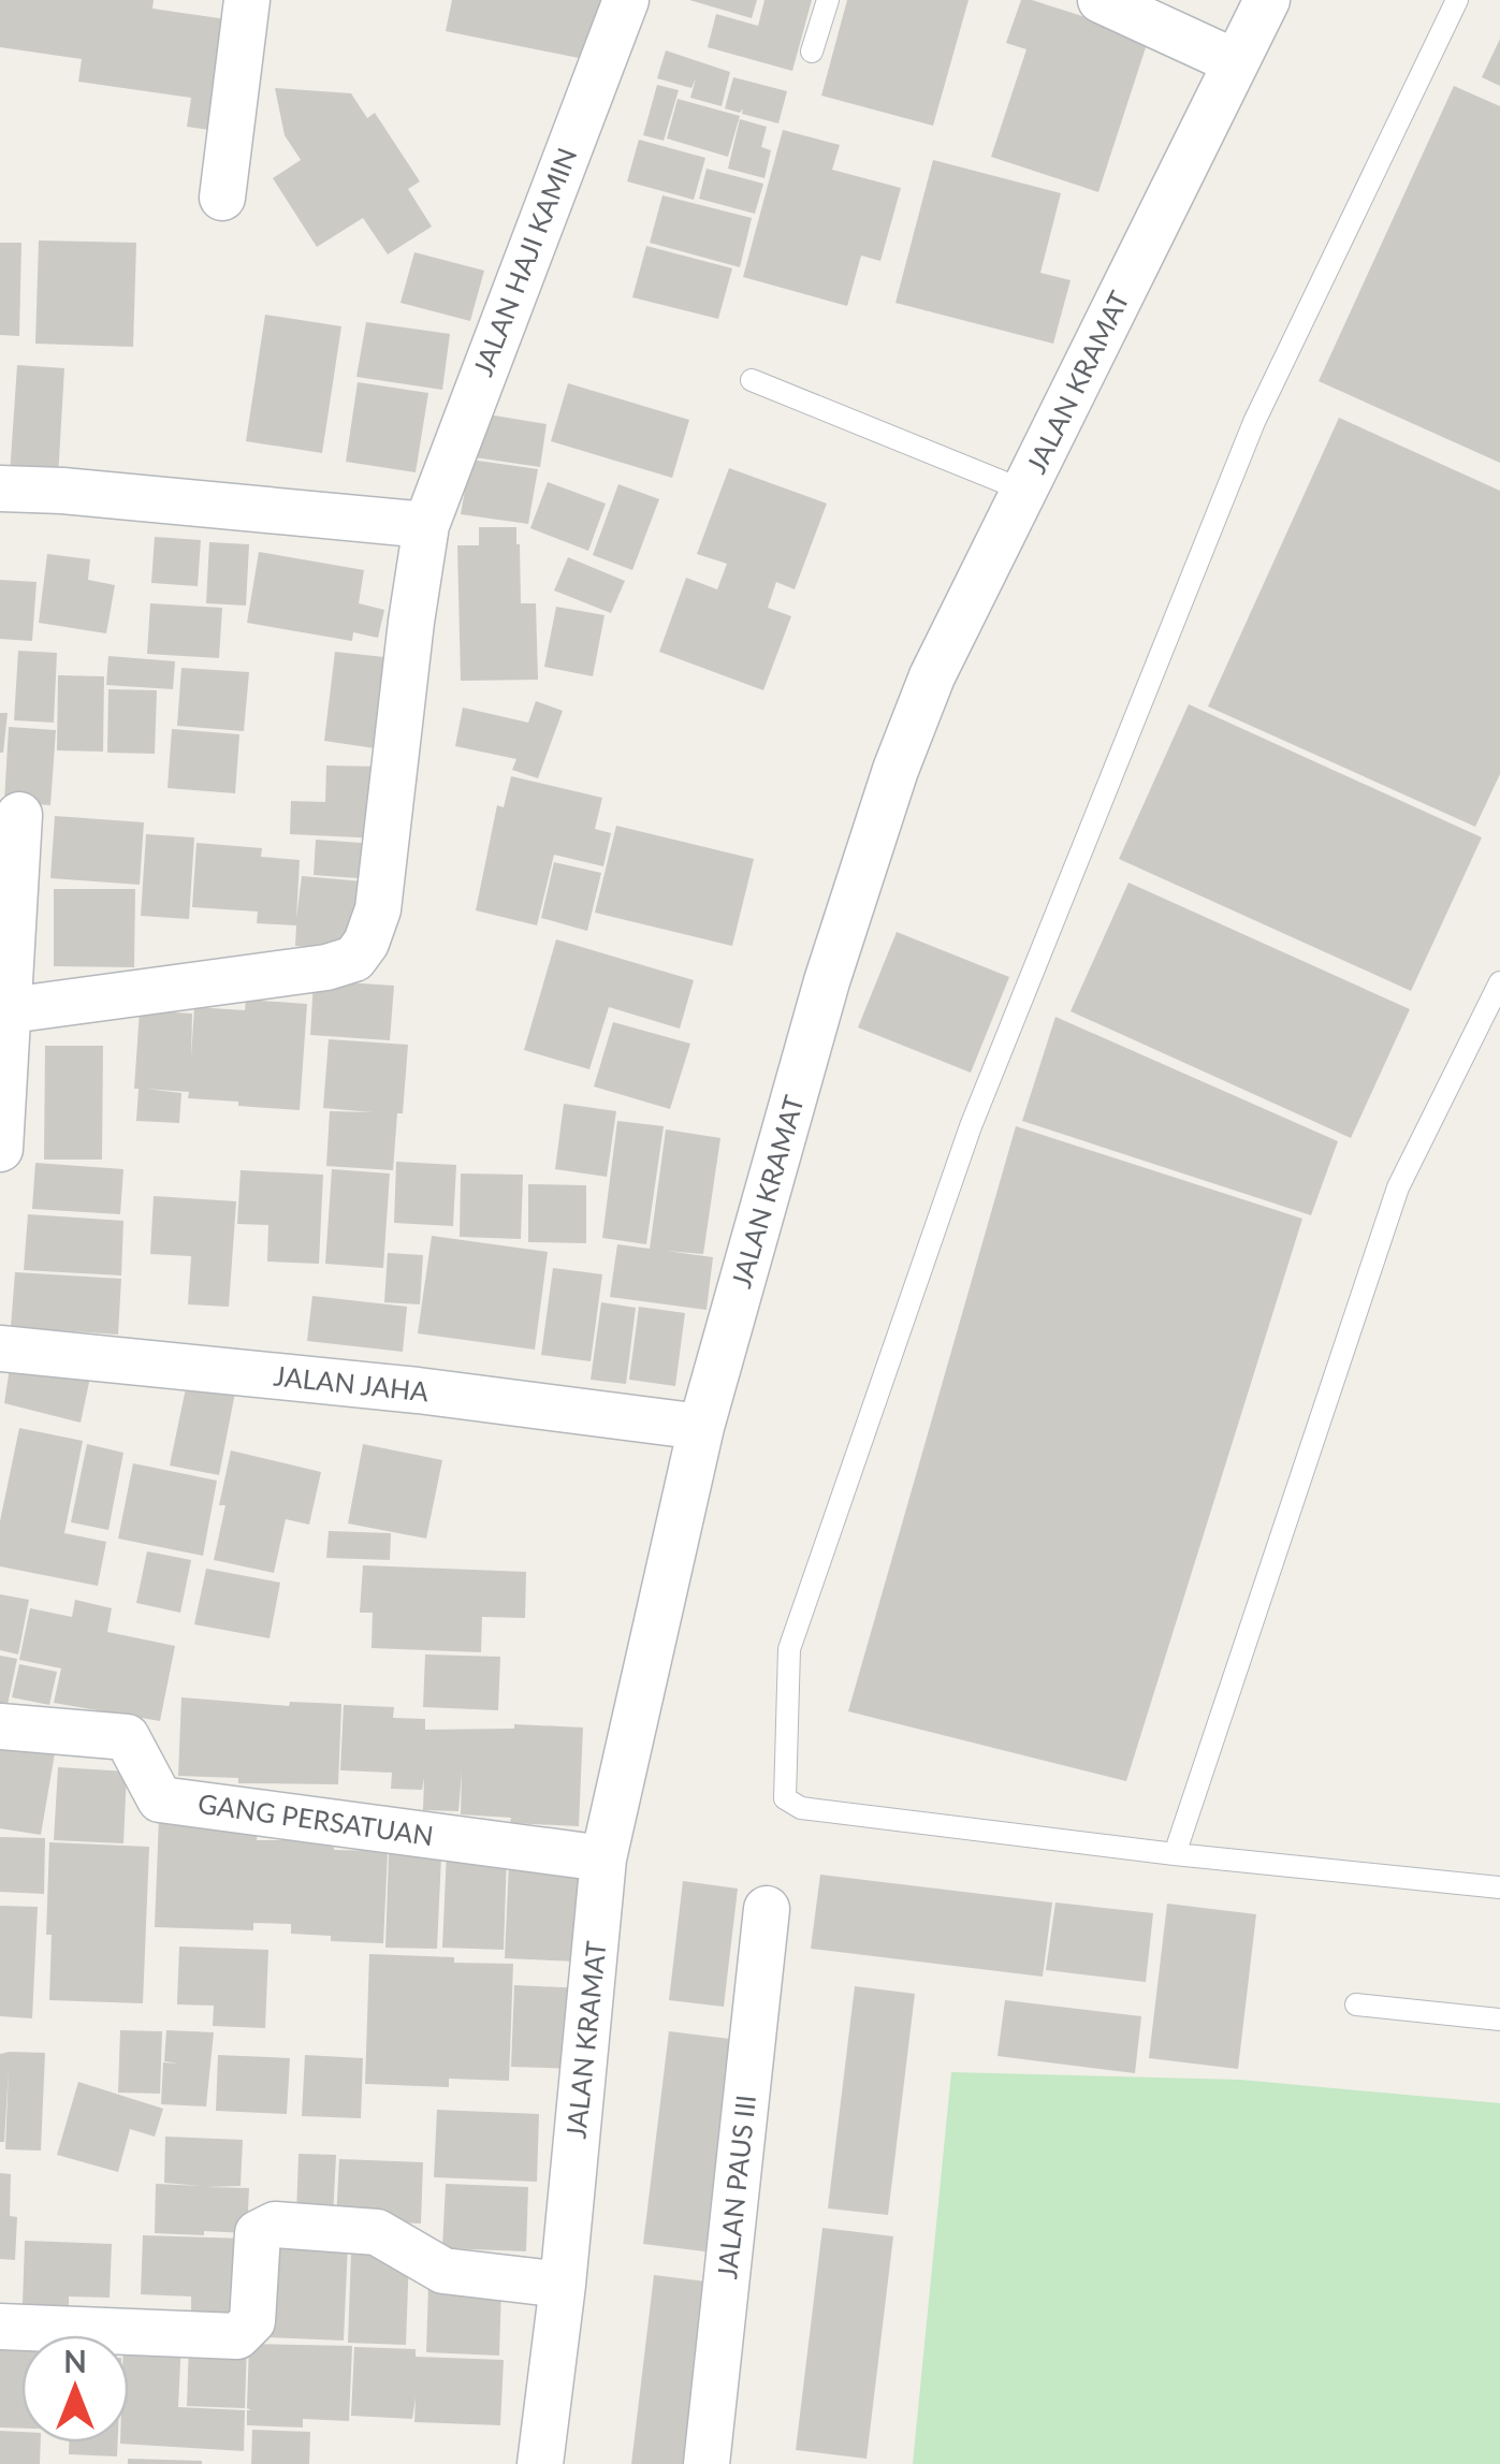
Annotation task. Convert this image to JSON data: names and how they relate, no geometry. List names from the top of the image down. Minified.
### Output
{"streets":{"street":["JALAN HAJI KAMIN","JALAN KRAMAT","JALAN JAHA","GANG PERSATUAN","JALAN PAUS III"]},"crossings":[["JALAN KRAMAT","JALAN JAHA"],["JALAN KRAMAT","GANG PERSATUAN"]],"north":"top"}
